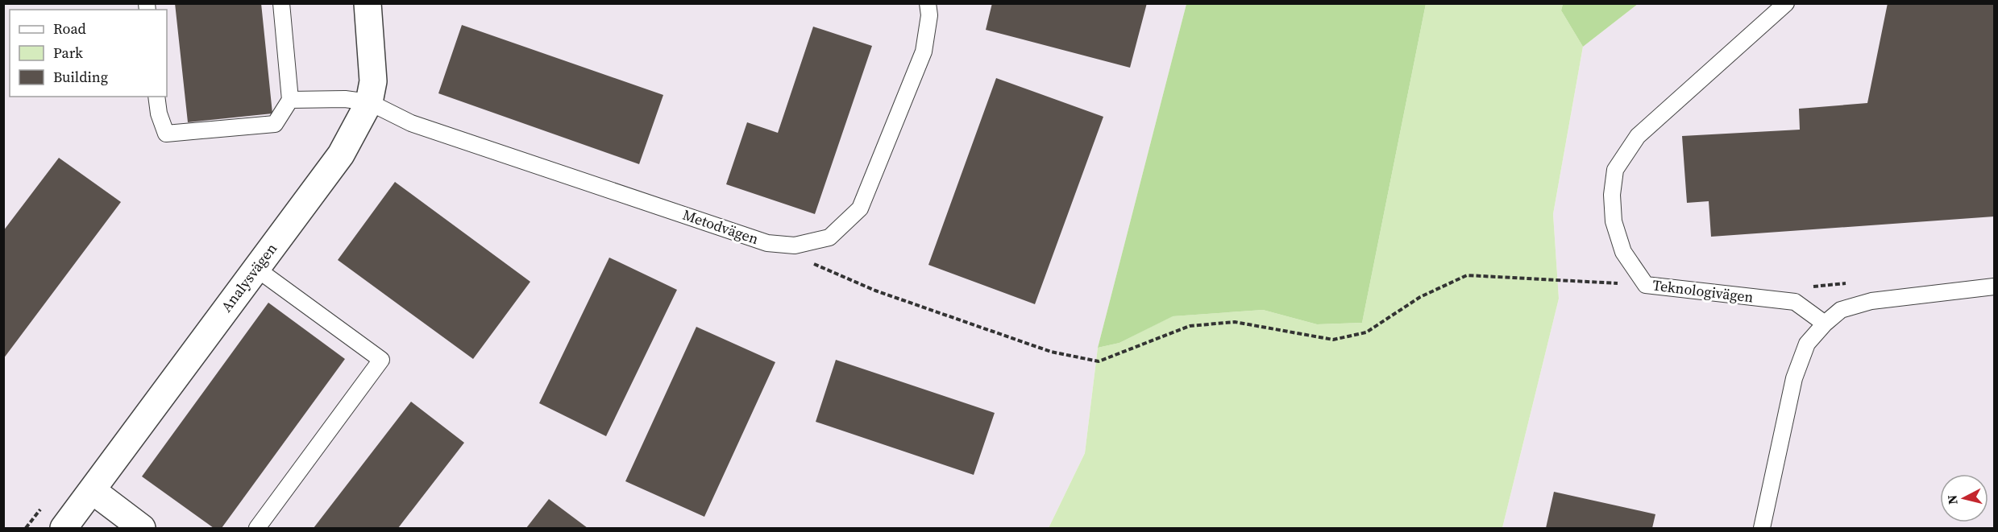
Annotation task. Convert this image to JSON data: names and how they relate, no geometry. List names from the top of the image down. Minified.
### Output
{"streets":{"street":["Analysvägen"],"lane":["Metodvägen","Teknologivägen"]},"crossings":[["Metodvägen","Analysvägen"]],"legend":["Road","Park","Building"],"north":"left"}
